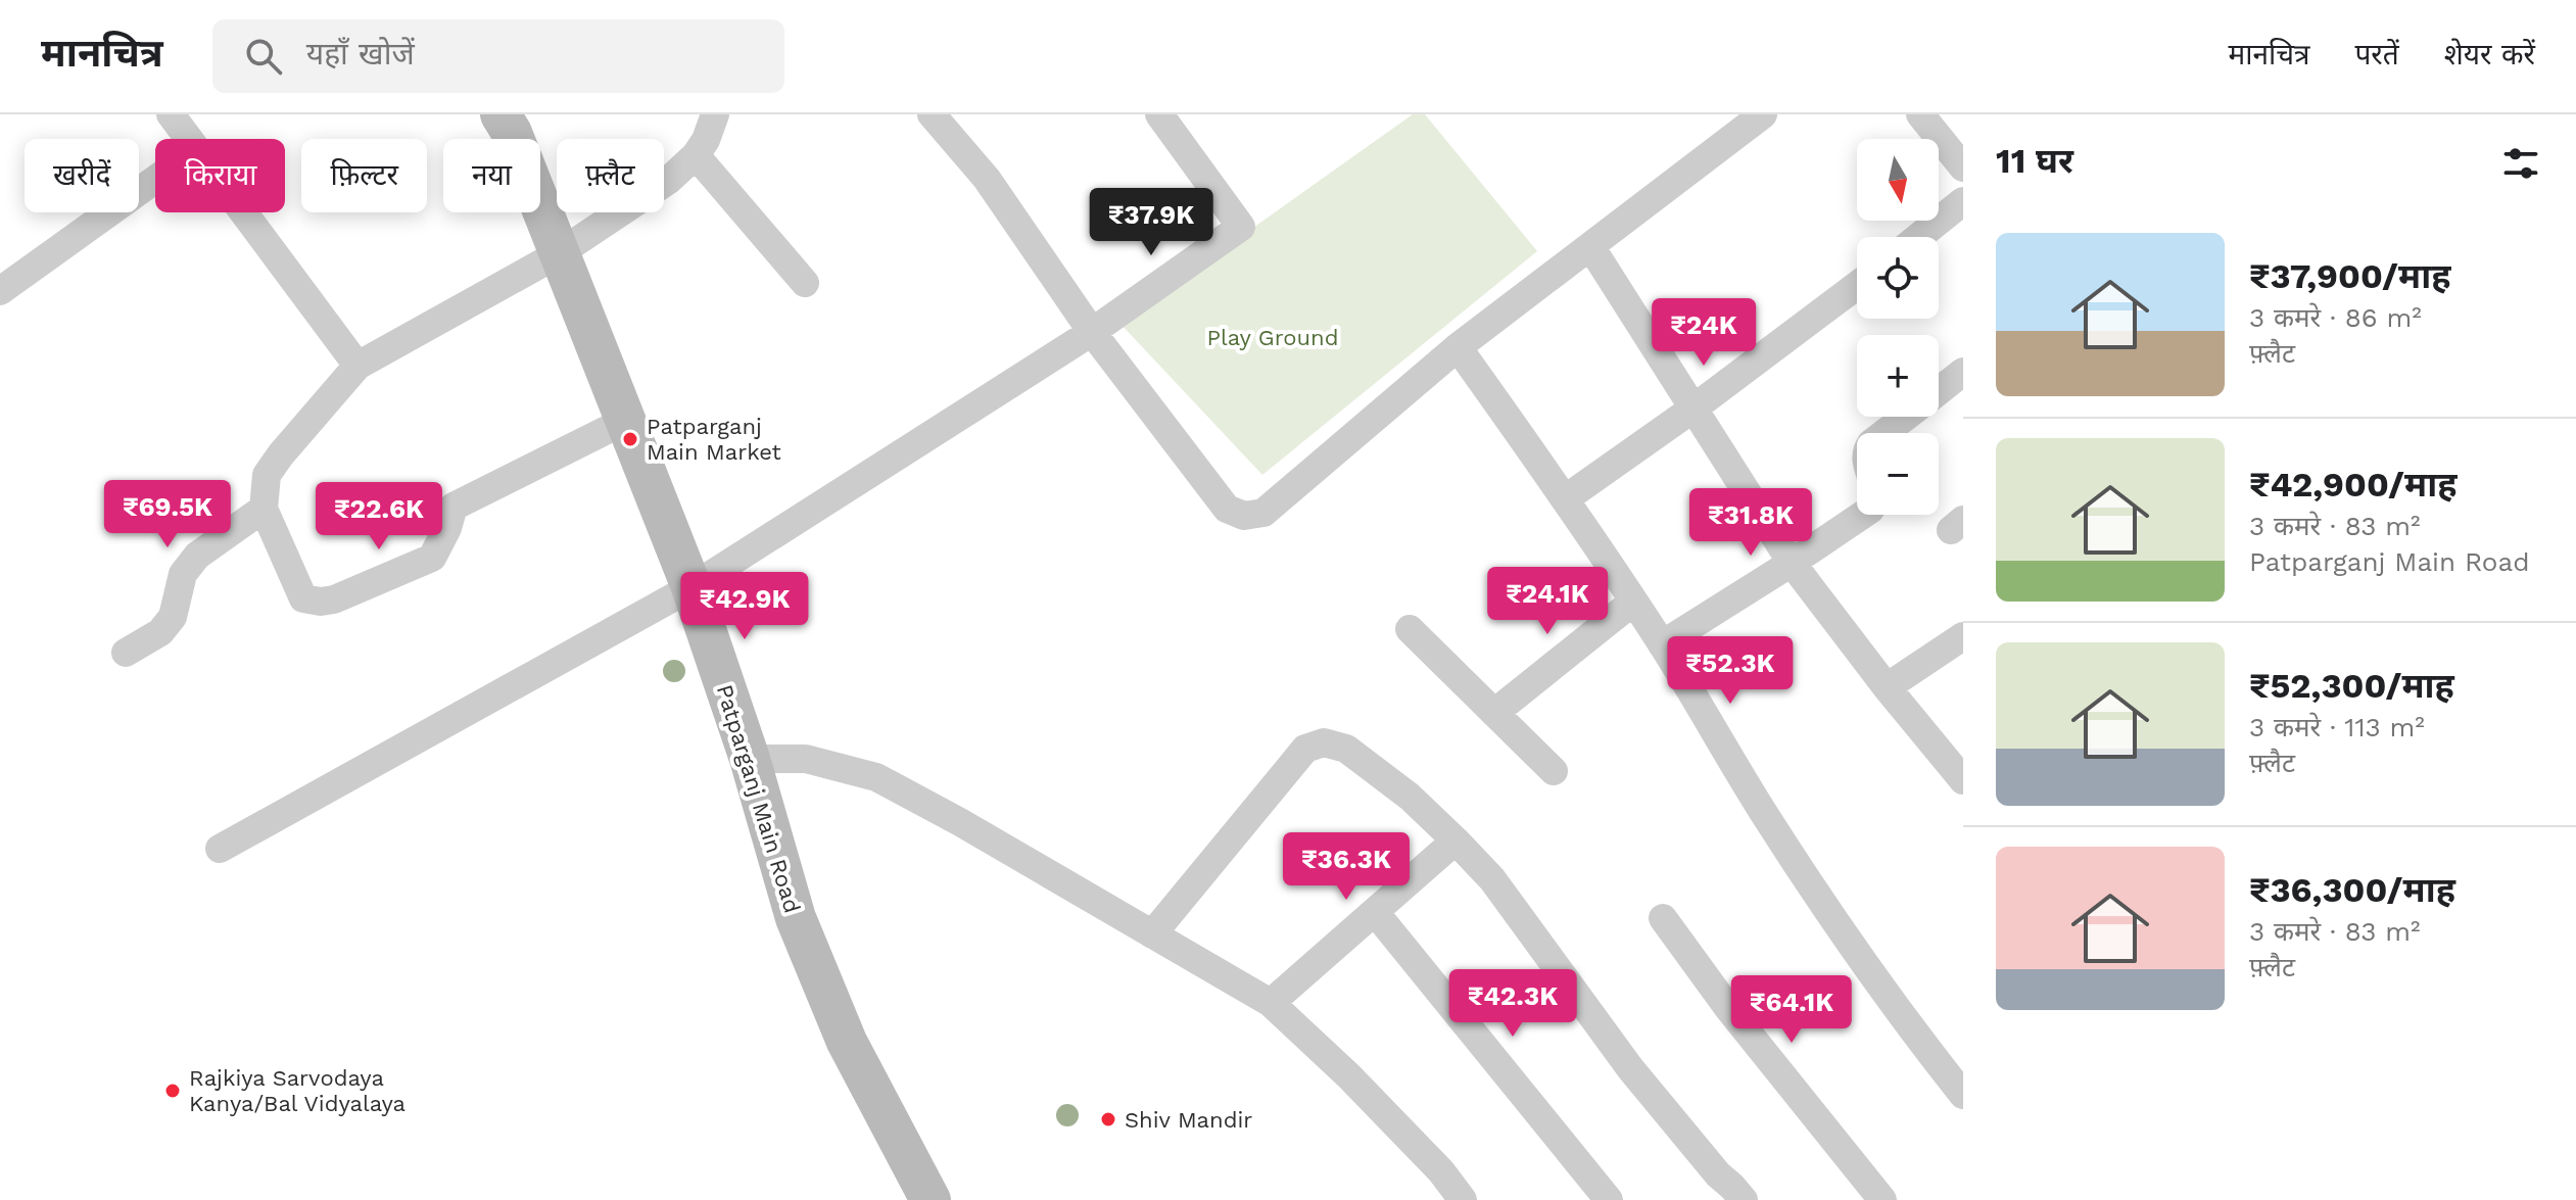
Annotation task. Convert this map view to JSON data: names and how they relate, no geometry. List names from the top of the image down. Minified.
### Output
{"streets":{"street":["Patparganj Main Road"]},"parks":["Play Ground"],"places":["Patparganj Main Market","Rajkiya Sarvodaya Kanya/Bal Vidyalaya","Shiv Mandir"],"north":"bottom","page":{"header":"मानचित्र","search":"यहाँ खोजें","nav":["मानचित्र","परतें","शेयर करें"],"heading":"11 घर","map_buttons":["+","−"],"chip":["खरीदें","किराया","फ़िल्टर","नया","फ़्लैट"],"price":["₹37.9K","₹24K","₹69.5K","₹22.6K","₹31.8K","₹24.1K","₹42.9K","₹52.3K","₹36.3K","₹42.3K","₹64.1K"],"list":[{"name":"₹37,900/माह","note":"3 कमरे · 86 m² · फ़्लैट"},{"name":"₹42,900/माह","note":"3 कमरे · 83 m² · Patparganj Main Road"},{"name":"₹52,300/माह","note":"3 कमरे · 113 m² · फ़्लैट"},{"name":"₹36,300/माह","note":"3 कमरे · 83 m² · फ़्लैट"}]}}
